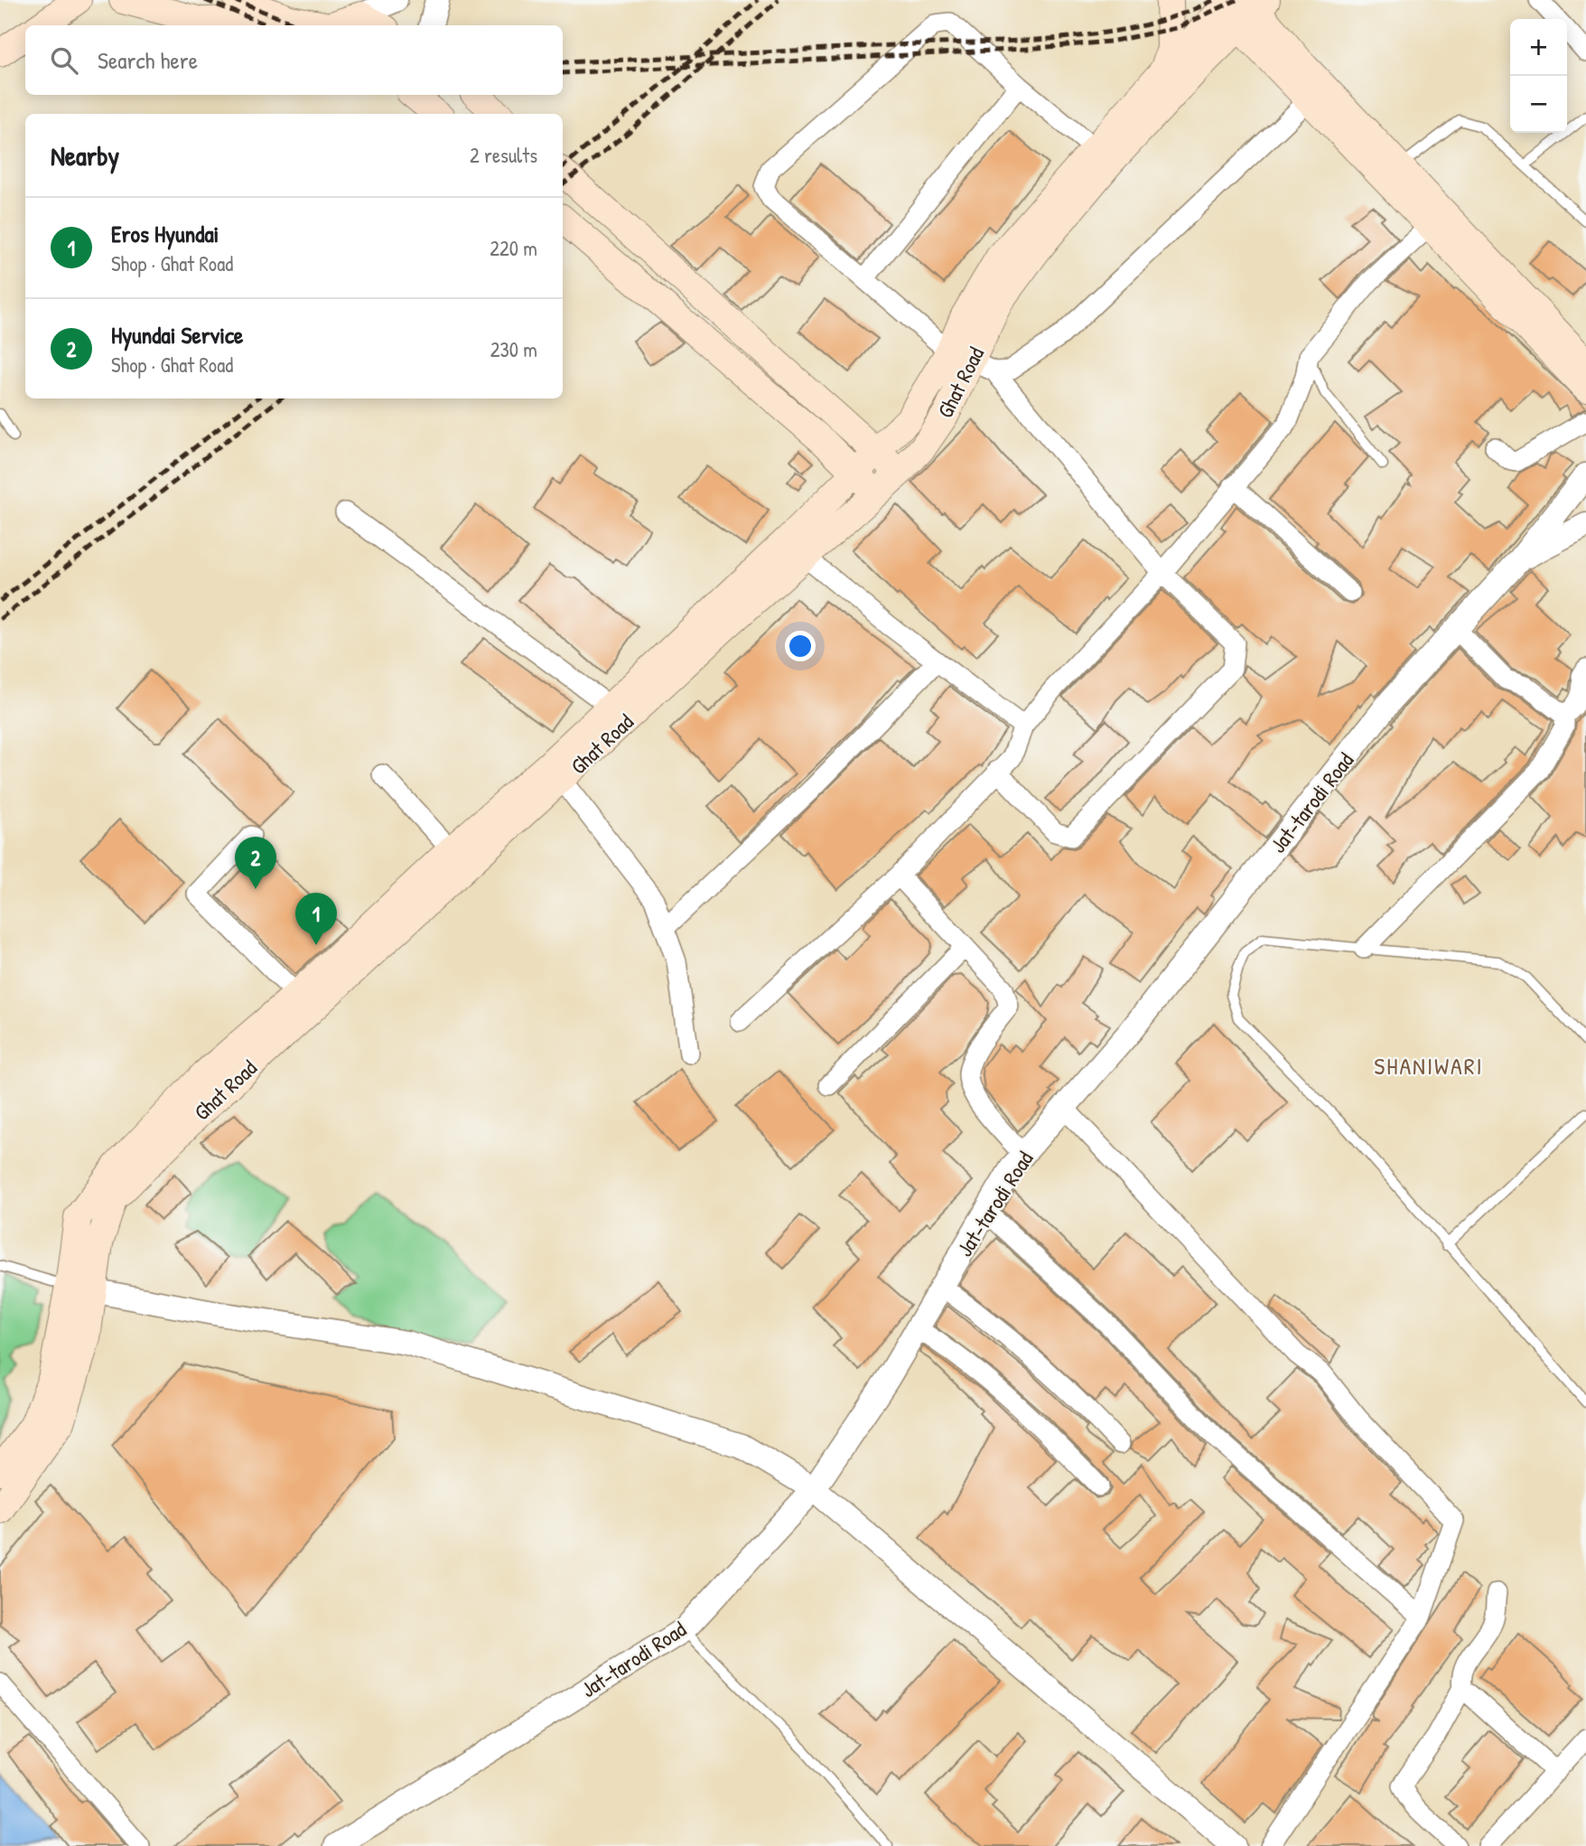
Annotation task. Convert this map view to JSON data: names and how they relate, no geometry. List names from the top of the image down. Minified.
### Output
{"streets":{"main road":["Ghat Road"],"street":["Jat-tarodi Road"]},"districts":["SHANIWARI"],"page":{"map_buttons":["+","−"],"search":"Search here","heading":["Nearby","2 results"],"list":[{"mark":"1","name":"Eros Hyundai","note":"Shop · Ghat Road","value":"220 m"},{"mark":"2","name":"Hyundai Service","note":"Shop · Ghat Road","value":"230 m"}],"pins":["2","1"]}}
